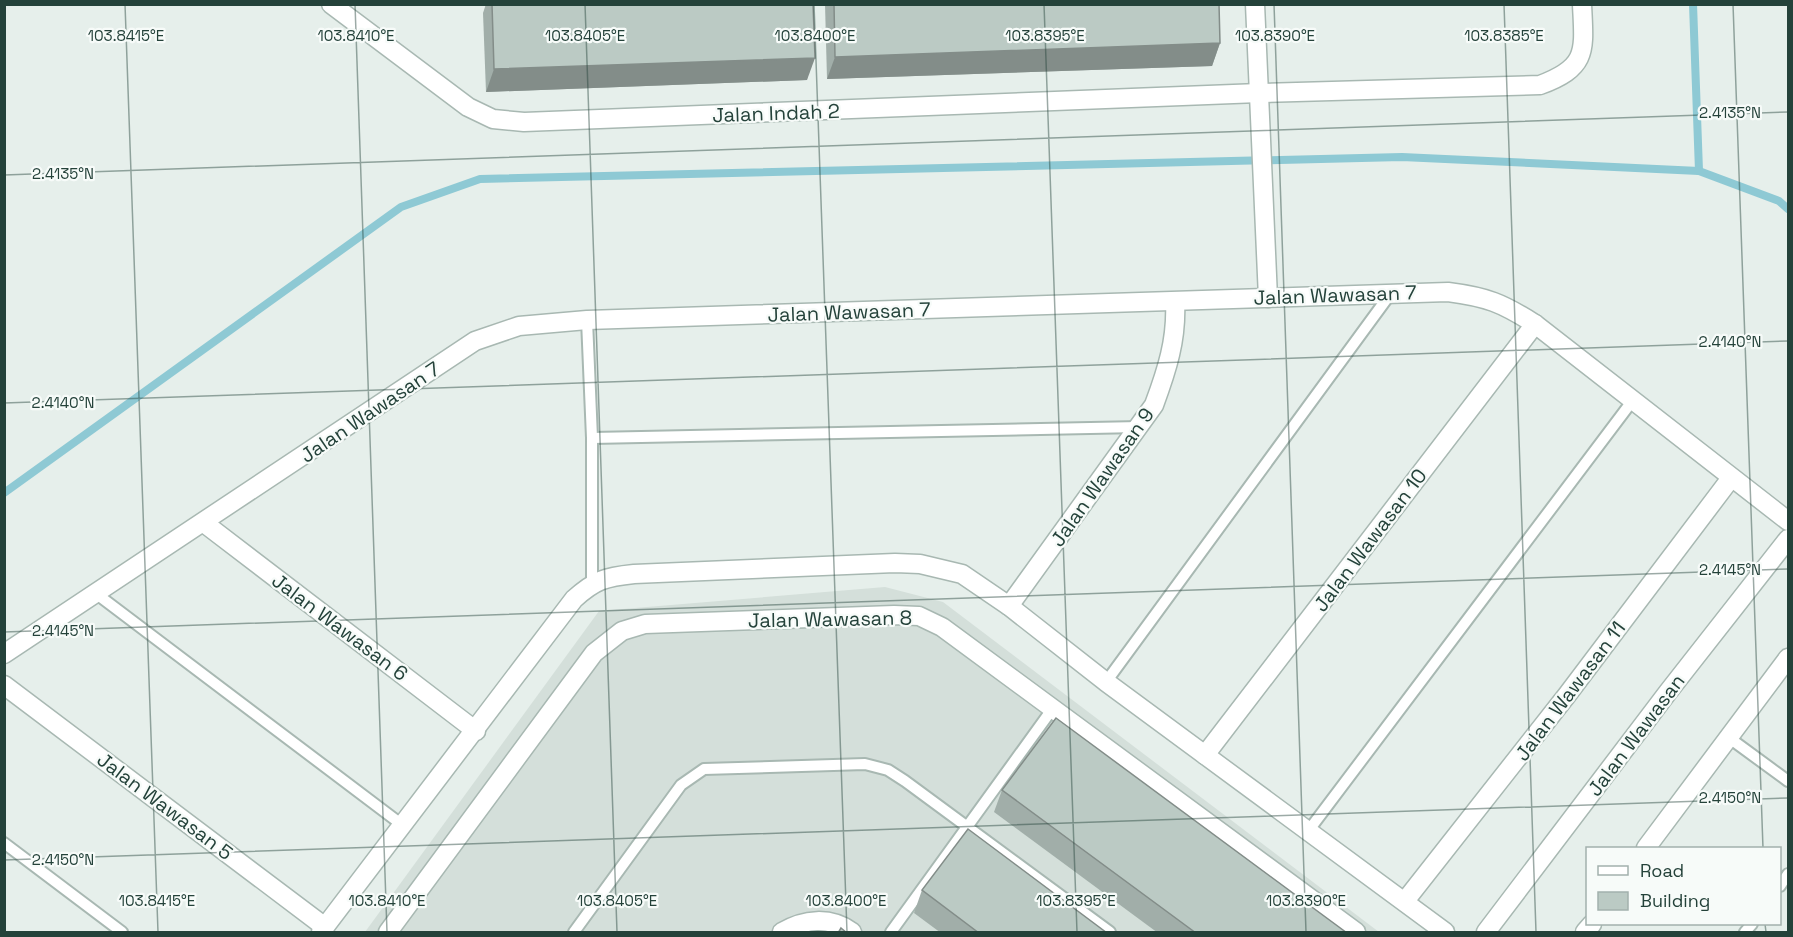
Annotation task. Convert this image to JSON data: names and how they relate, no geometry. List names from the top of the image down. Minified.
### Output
{"streets":{"street":["Jalan Indah 2","Jalan Wawasan 7","Jalan Wawasan 9","Jalan Wawasan 10","Jalan Wawasan 8","Jalan Wawasan 6","Jalan Wawasan 11","Jalan Wawasan","Jalan Wawasan 5"]},"crossings":[["Jalan Wawasan 7","Jalan Wawasan 9"],["Jalan Wawasan 7","Jalan Wawasan 10"],["Jalan Wawasan 7","Jalan Wawasan 6"],["Jalan Wawasan 7","Jalan Wawasan 11"]],"legend":["Road","Building"],"coordinates":["103.8415°E","103.8410°E","103.8405°E","103.8400°E","103.8395°E","103.8390°E","103.8385°E","2.4135°N","2.4140°N","2.4145°N","2.4150°N"]}
